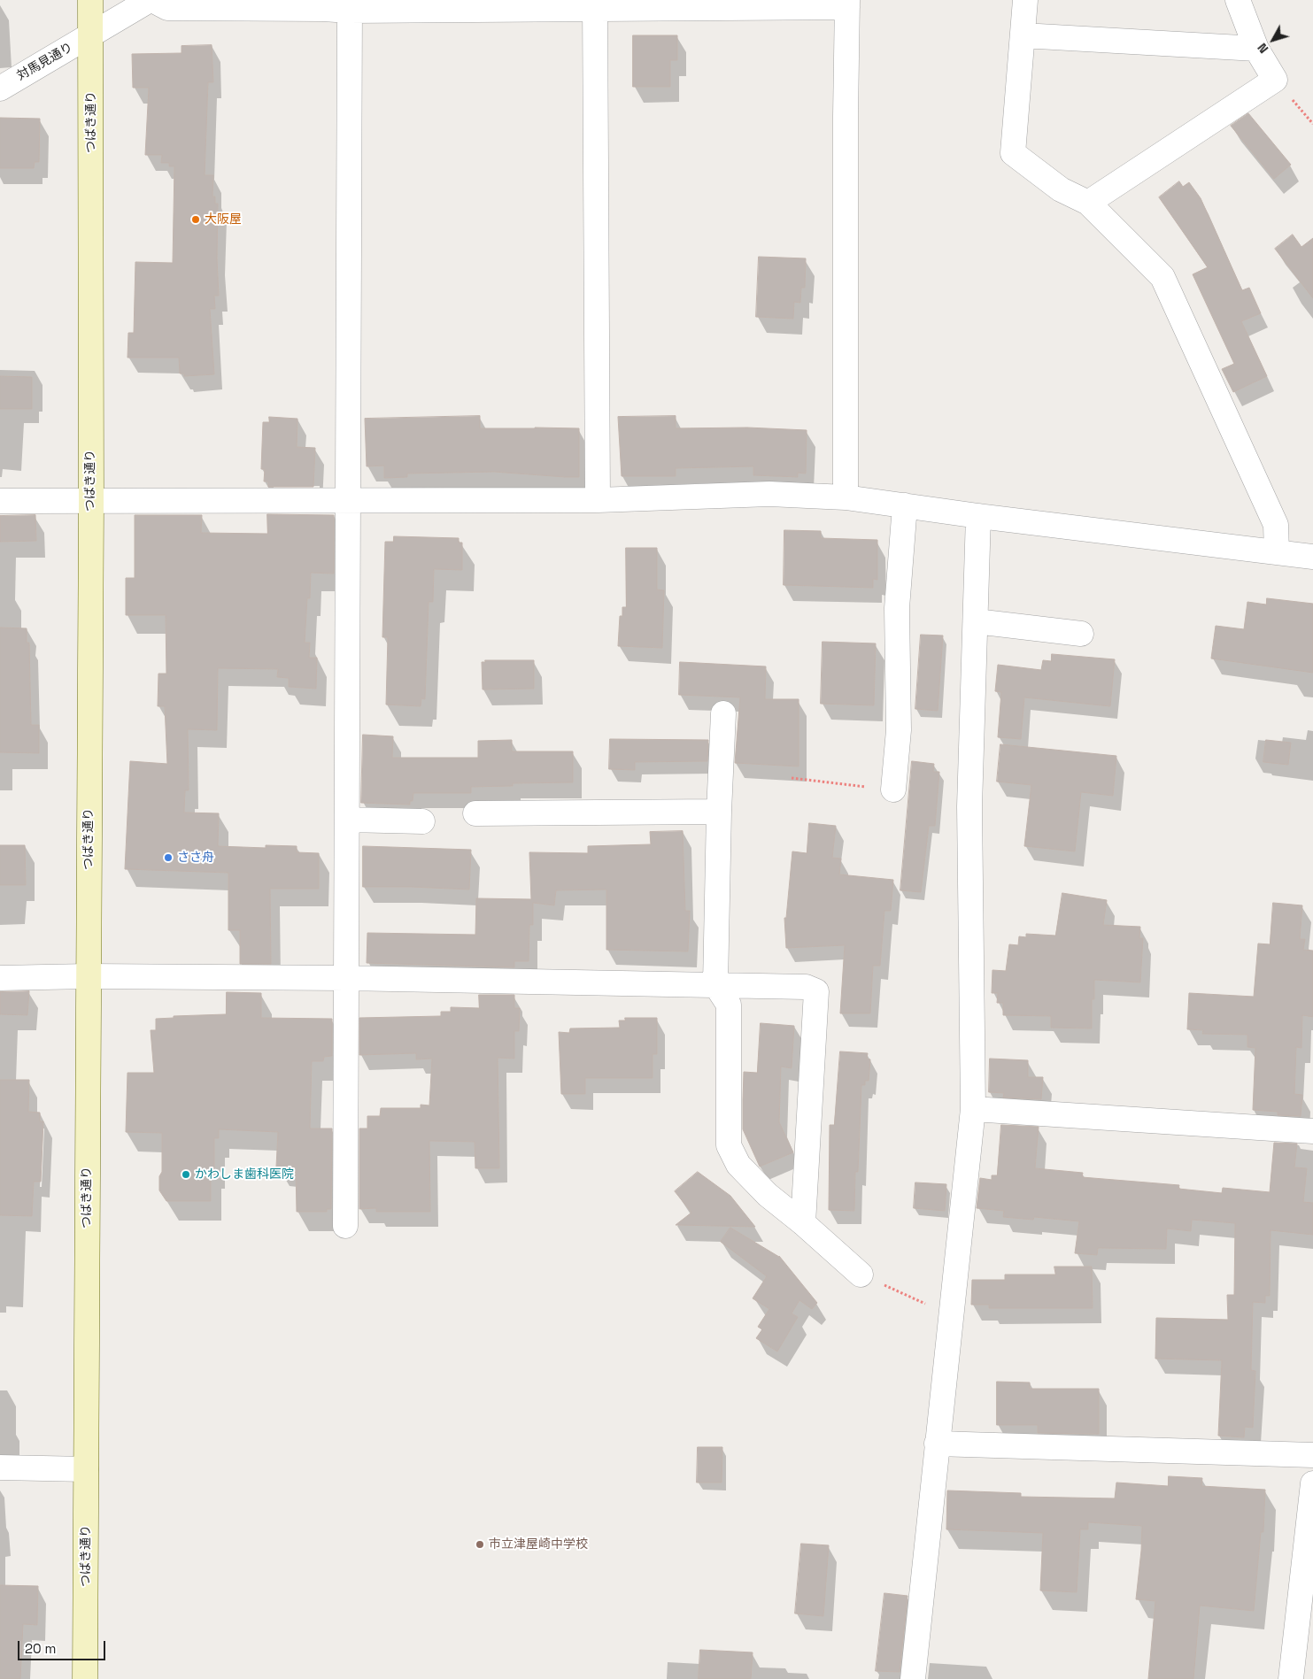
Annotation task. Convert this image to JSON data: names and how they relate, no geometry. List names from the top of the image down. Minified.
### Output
{"streets":{"main road":["つばき通り"],"street":["対馬見通り"]},"crossings":[["対馬見通り","つばき通り"]],"places":["大阪屋","ささ舟","かわしま歯科医院","市立津屋崎中学校"],"scale_bar":"20 m","north":"bottom left"}
